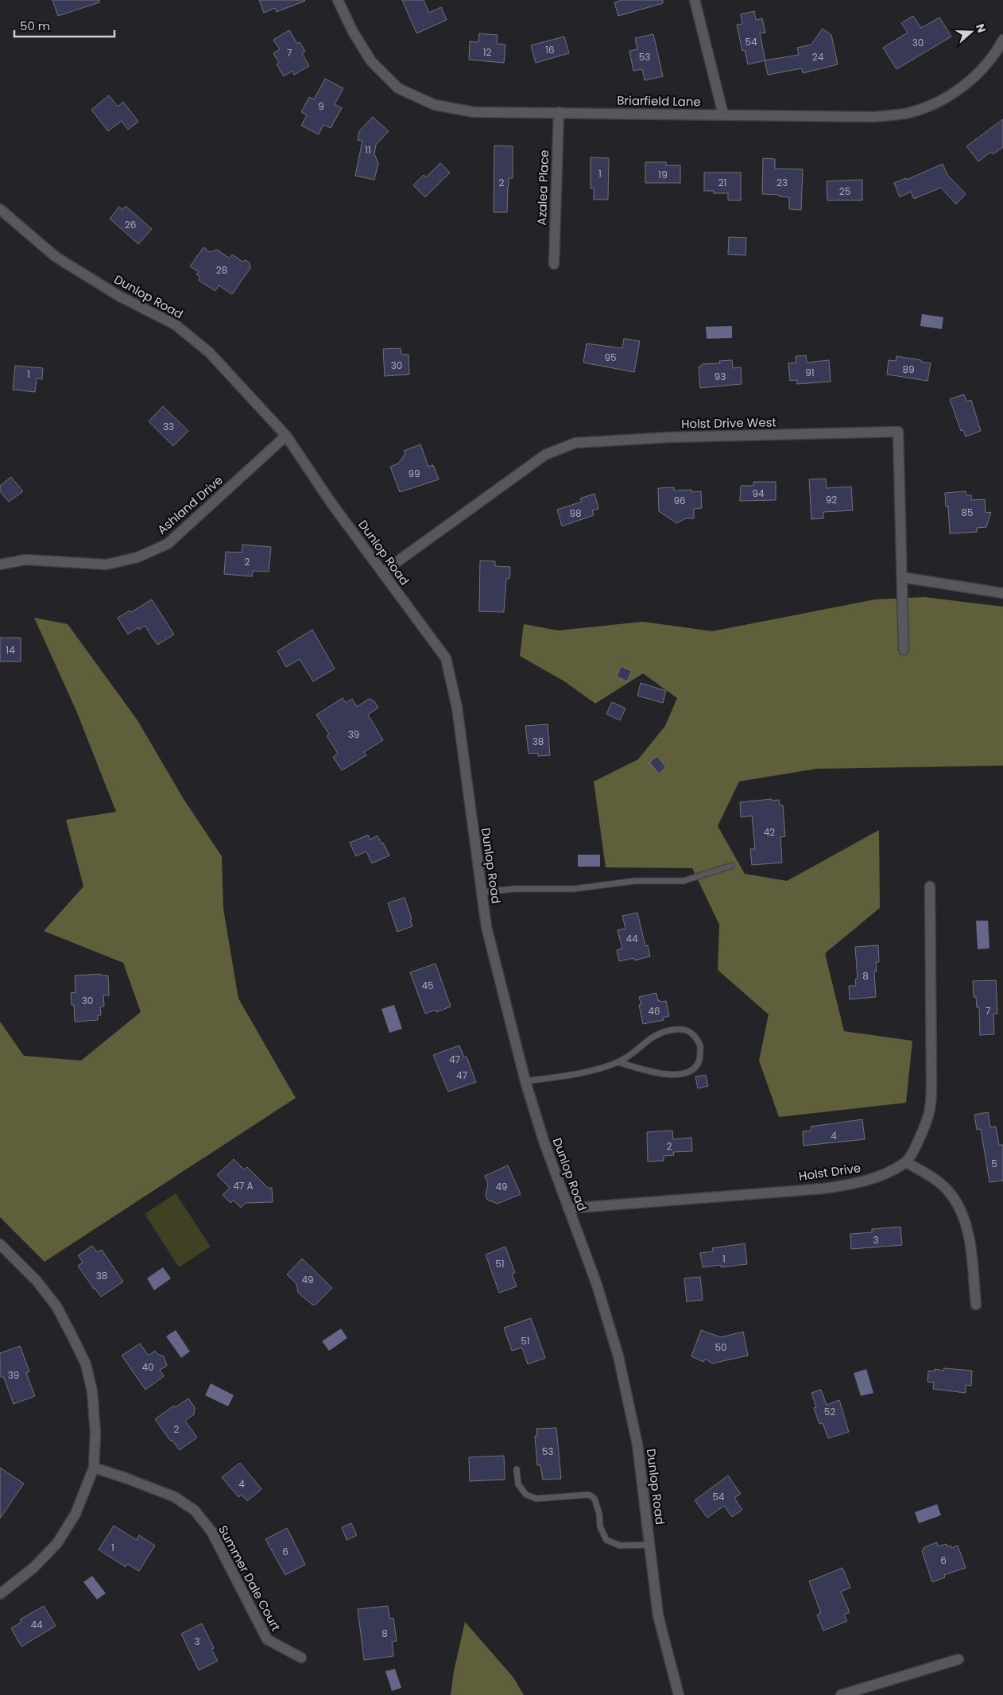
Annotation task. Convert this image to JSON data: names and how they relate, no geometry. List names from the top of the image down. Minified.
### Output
{"streets":{"street":["Briarfield Lane","Azalea Place","Dunlop Road","Holst Drive West","Ashland Drive","Holst Drive","Summer Dale Court"]},"crossings":[["Briarfield Lane","Azalea Place"],["Dunlop Road","Holst Drive West"],["Dunlop Road","Ashland Drive"],["Dunlop Road","Holst Drive"]],"house_numbers":["54","30","16","12","7","53","24","9","11","1","19","2","21","23","25","26","28","95","30","89","91","1","93","33","99","94","92","96","85","98","2","14","39","38","42","44","8","45","30","46","7","47","47","4","2","5","47 A","49","3","1","51","38","49","51","50","40","39","52","2","53","4","54","1","6","6","44","8","3"],"scale_bar":"50 m","north":"right"}
